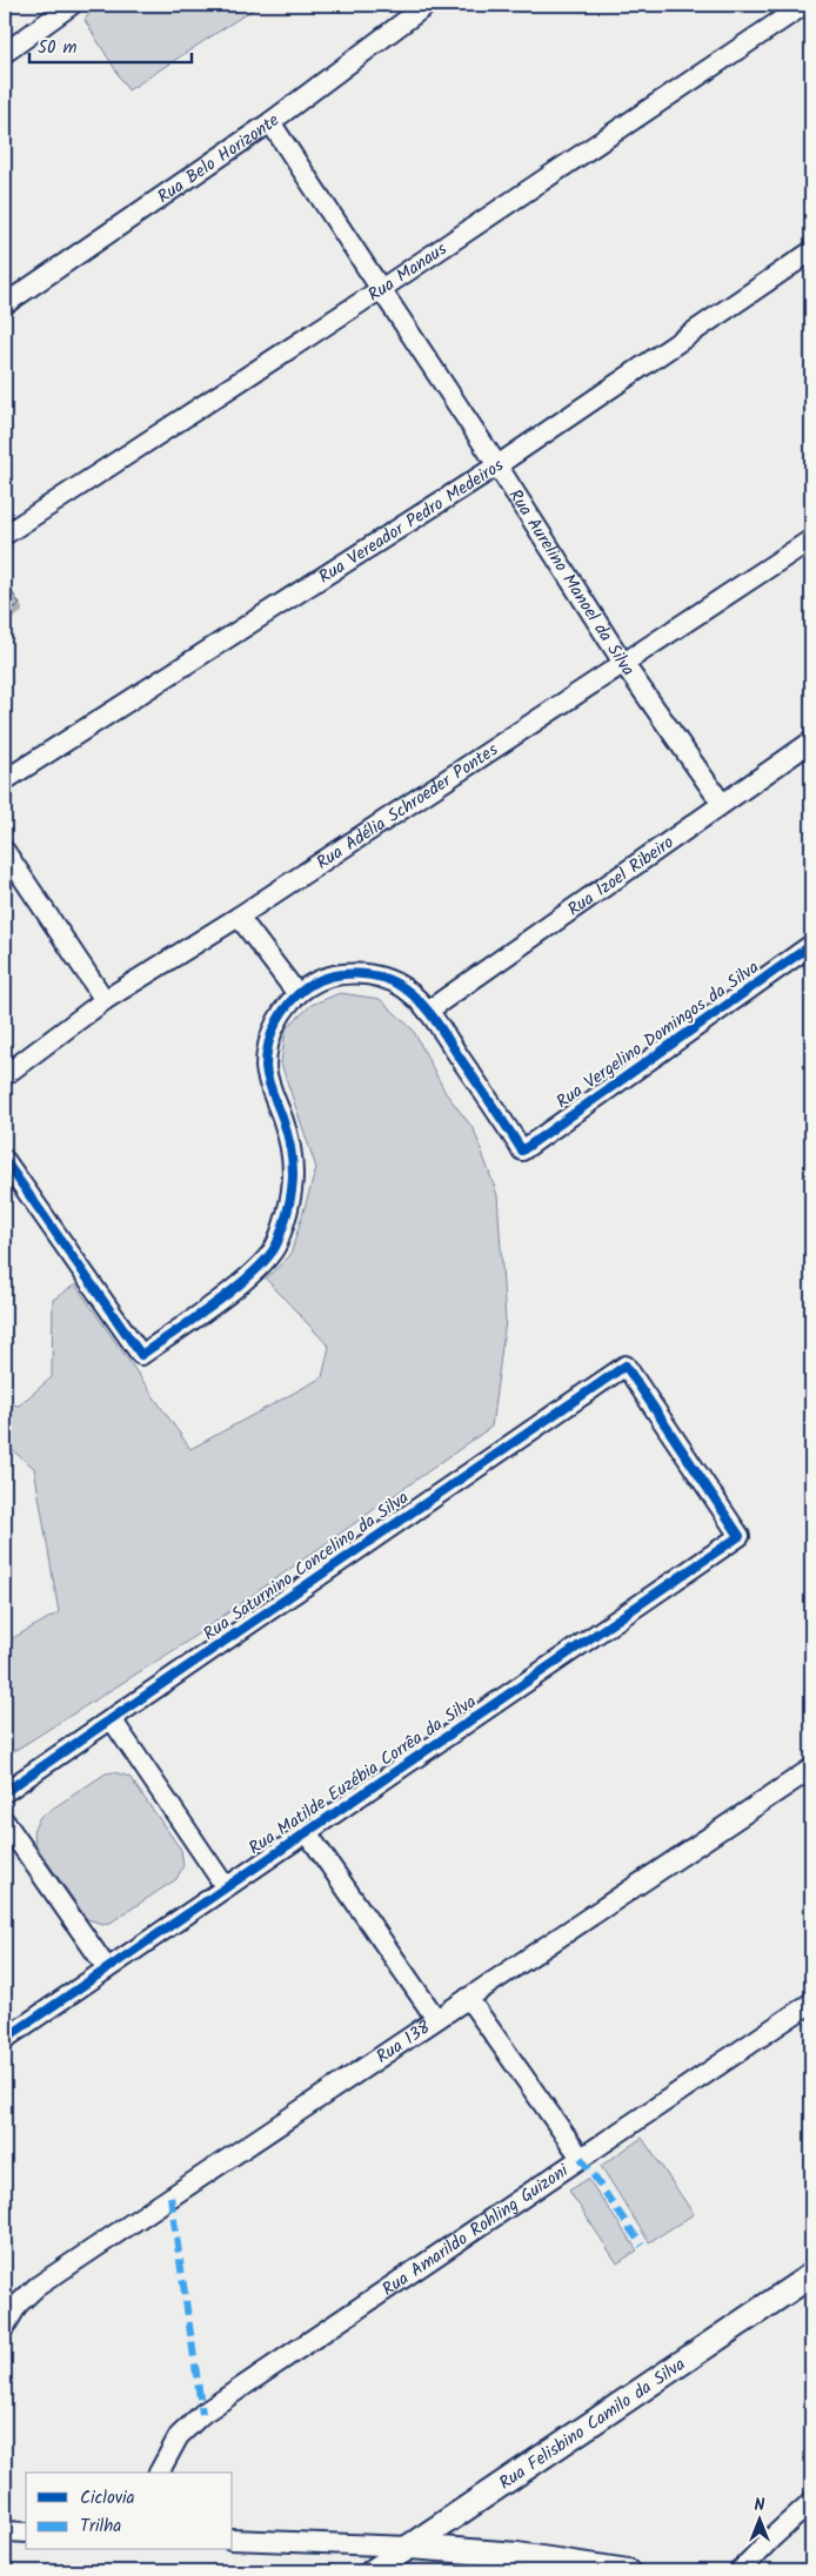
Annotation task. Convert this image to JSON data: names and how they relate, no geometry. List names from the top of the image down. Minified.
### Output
{"streets":{"street":["Rua Belo Horizonte","Rua Manaus","Rua Vereador Pedro Medeiros","Rua Aurelino Manoel da Silva","Rua Adélia Schroeder Pontes","Rua Izoel Ribeiro","Rua Vergelino Domingos da Silva","Rua Saturnino Concelino da Silva","Rua Matilde Euzébia Corrêa da Silva","Rua 138","Rua Amarildo Rohling Guizoni","Rua Felisbino Camilo da Silva"]},"crossings":[["Rua Belo Horizonte","Rua Aurelino Manoel da Silva"],["Rua Manaus","Rua Aurelino Manoel da Silva"],["Rua Vereador Pedro Medeiros","Rua Aurelino Manoel da Silva"],["Rua Aurelino Manoel da Silva","Rua Adélia Schroeder Pontes"],["Rua Aurelino Manoel da Silva","Rua Izoel Ribeiro"],["Rua Izoel Ribeiro","Rua Vergelino Domingos da Silva"],["Rua Saturnino Concelino da Silva","Rua Matilde Euzébia Corrêa da Silva"]],"legend":["Ciclovia","Trilha"],"scale_bar":"50 m","north":"top"}
